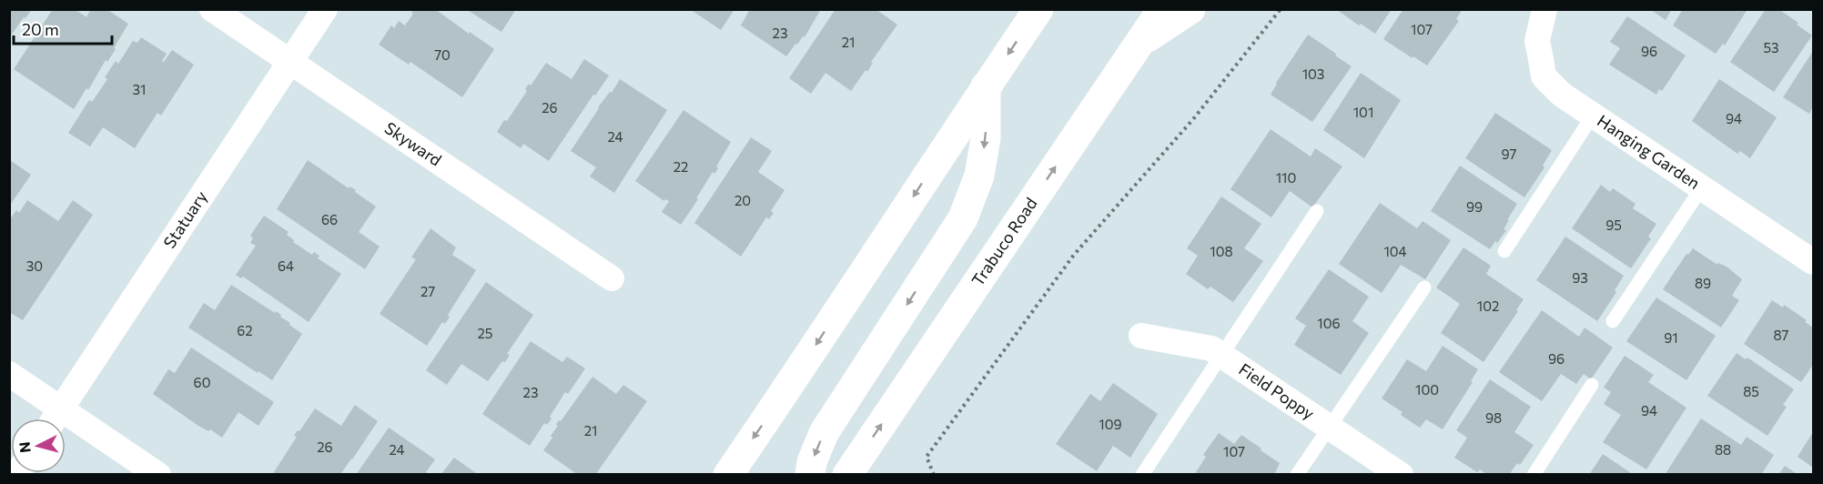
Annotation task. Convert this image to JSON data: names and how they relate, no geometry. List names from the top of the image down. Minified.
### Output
{"streets":{"main road":["Trabuco Road"],"street":["Skyward","Hanging Garden","Statuary","Field Poppy"]},"crossings":[["Skyward","Statuary"]],"house_numbers":["107","23","21","53","96","70","103","31","26","101","94","24","97","22","110","20","99","66","95","108","104","30","64","93","89","27","102","106","62","25","87","91","96","60","100","85","23","94","98","109","21","26","24","88","107"],"scale_bar":"20 m","north":"left"}
